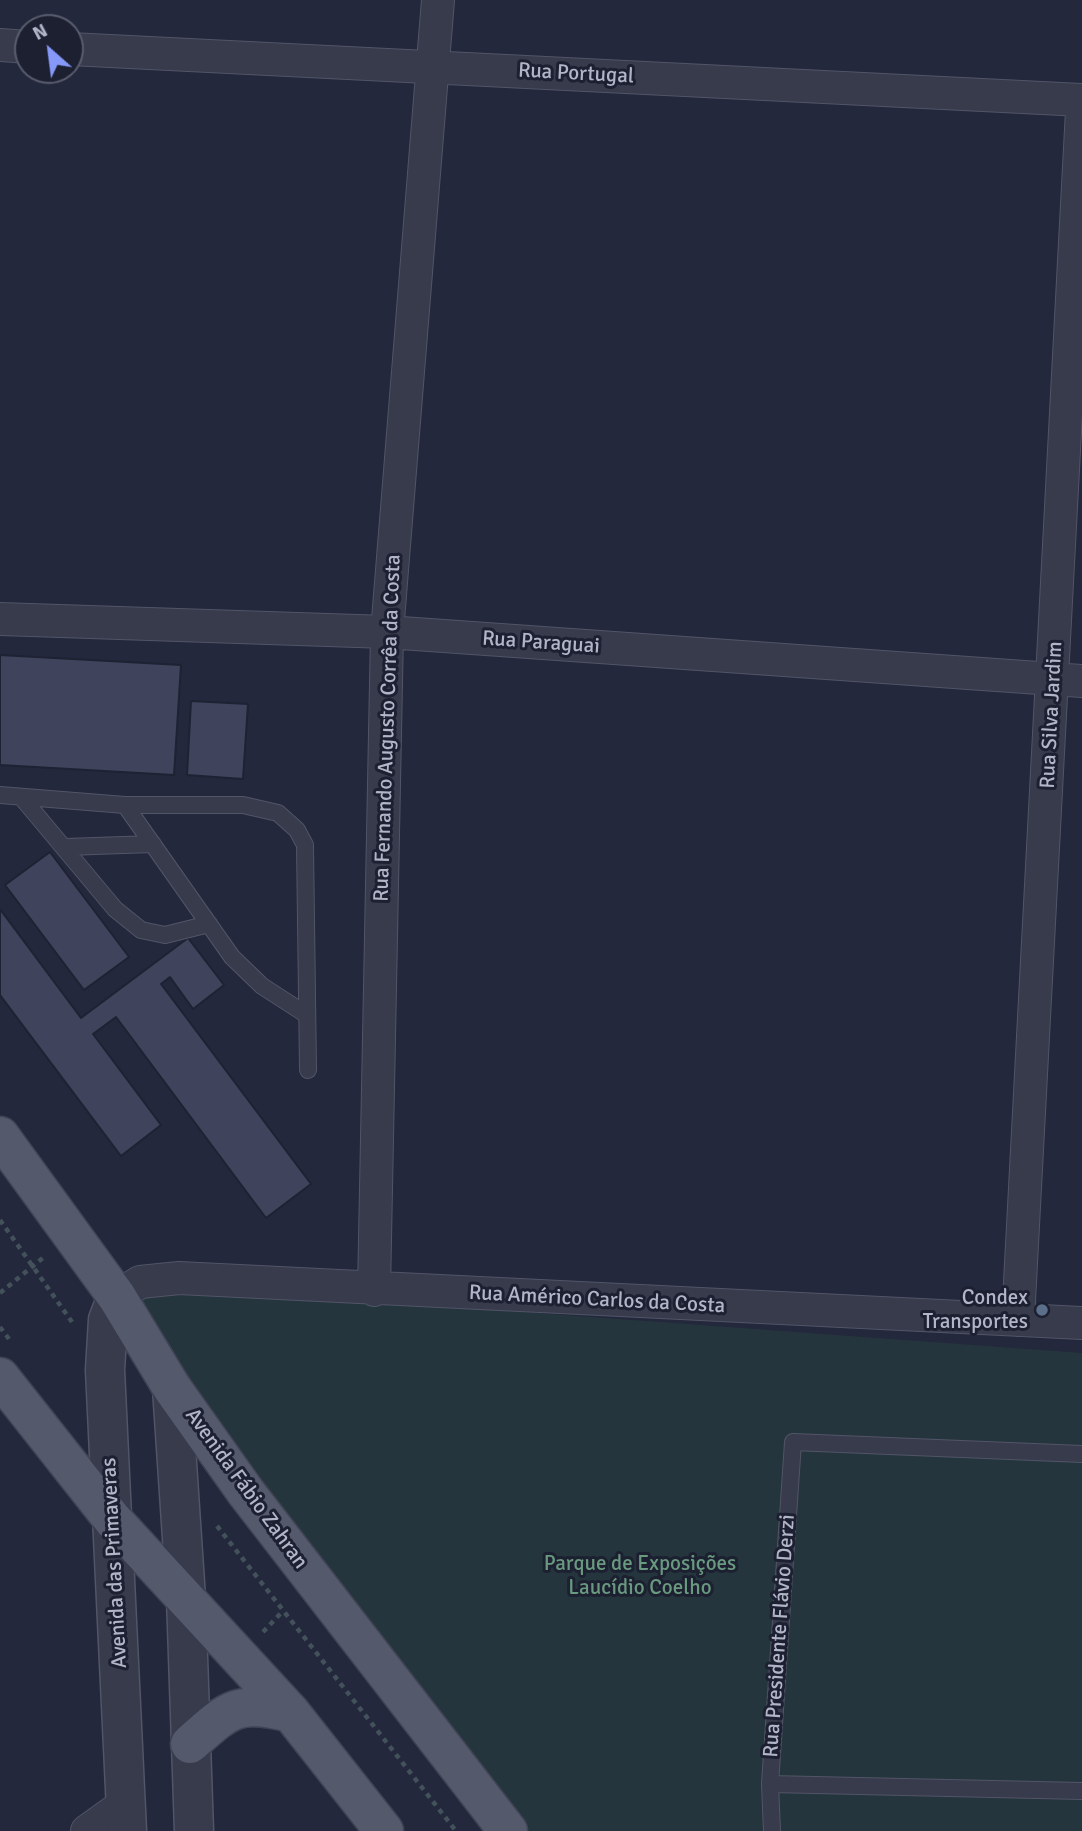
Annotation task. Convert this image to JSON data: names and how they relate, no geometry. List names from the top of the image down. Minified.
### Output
{"streets":{"main road":["Avenida Fábio Zahran"],"street":["Rua Portugal","Rua Paraguai","Rua Silva Jardim","Rua Fernando Augusto Corrêa da Costa","Rua Américo Carlos da Costa","Avenida das Primaveras"],"lane":["Rua Presidente Flávio Derzi"]},"crossings":[["Rua Portugal","Rua Fernando Augusto Corrêa da Costa"],["Rua Paraguai","Rua Silva Jardim"],["Rua Paraguai","Rua Fernando Augusto Corrêa da Costa"],["Rua Silva Jardim","Rua Américo Carlos da Costa"],["Rua Fernando Augusto Corrêa da Costa","Rua Américo Carlos da Costa"],["Rua Américo Carlos da Costa","Avenida Fábio Zahran"],["Rua Américo Carlos da Costa","Avenida das Primaveras"],["Avenida Fábio Zahran","Avenida das Primaveras"]],"parks":["Parque de Exposições Laucídio Coelho"],"places":["Condex Transportes"],"north":"top left"}
